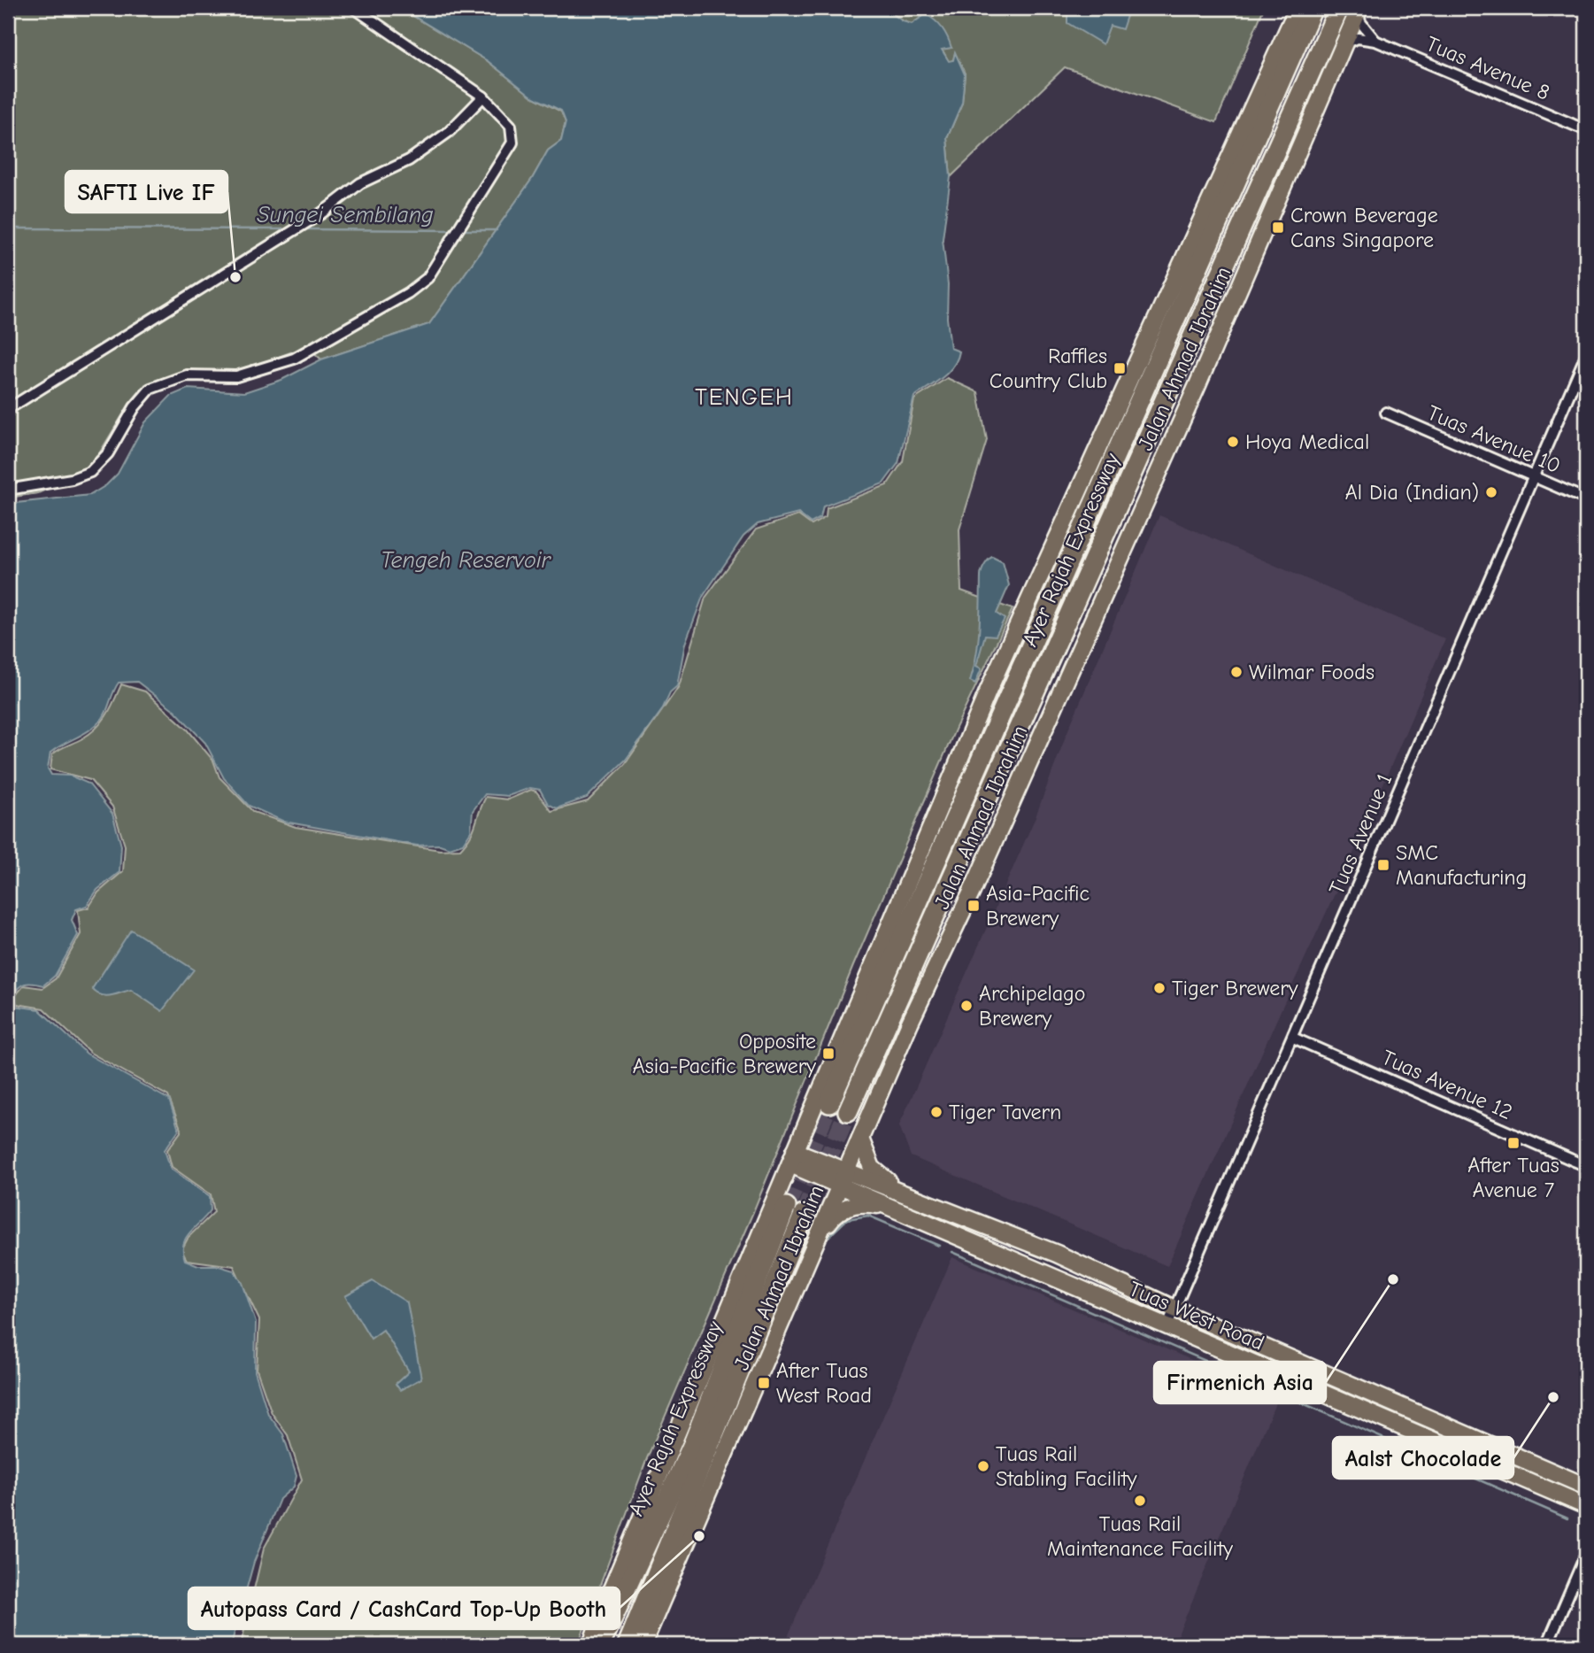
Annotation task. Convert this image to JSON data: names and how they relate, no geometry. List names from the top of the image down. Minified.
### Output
{"streets":{"highway":["Ayer Rajah Expressway"],"main road":["Jalan Ahmad Ibrahim","Tuas West Road"],"street":["Tuas Avenue 8","Tuas Avenue 10","Tuas Avenue 1","Tuas Avenue 12"]},"crossings":[["Tuas Avenue 8","Jalan Ahmad Ibrahim"],["Jalan Ahmad Ibrahim","Tuas West Road"],["Tuas Avenue 10","Tuas Avenue 1"],["Tuas Avenue 1","Tuas Avenue 12"],["Tuas Avenue 1","Tuas West Road"]],"districts":["TENGEH"],"water":["Sungei Sembilang","Tengeh Reservoir"],"places":{"transit":["Crown Beverage Cans Singapore","Raffles Country Club","SMC Manufacturing","Asia-Pacific Brewery","Opposite Asia-Pacific Brewery","After Tuas Avenue 7","After Tuas West Road"],"other":["SAFTI Live IF","Hoya Medical","Al Dia (Indian)","Wilmar Foods","Tiger Brewery","Archipelago Brewery","Tiger Tavern","Firmenich Asia","Aalst Chocolade","Tuas Rail Stabling Facility","Tuas Rail Maintenance Facility","Autopass Card / CashCard Top-Up Booth"]}}
